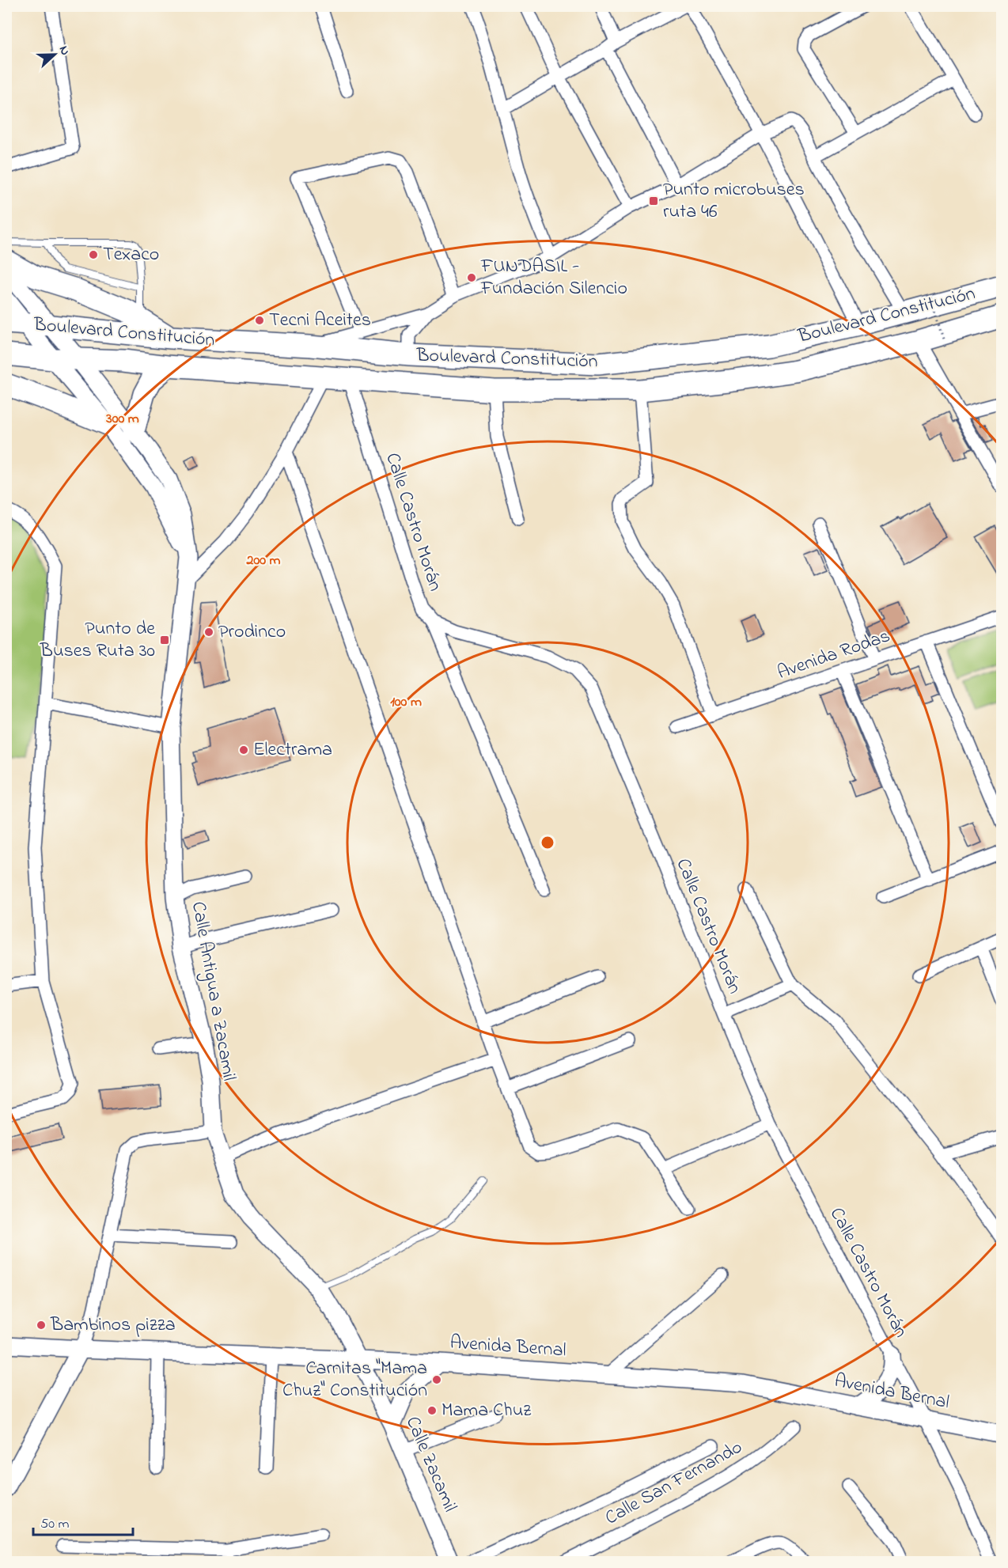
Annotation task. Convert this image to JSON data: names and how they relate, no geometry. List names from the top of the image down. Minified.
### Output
{"streets":{"highway":["Boulevard Constitución"],"street":["Calle Castro Morán","Avenida Rodas","Calle Antigua a Zacamil","Avenida Bernal","Calle Zacamil","Calle San Fernando"]},"crossings":[["Boulevard Constitución","Calle Castro Morán"],["Boulevard Constitución","Calle Antigua a Zacamil"],["Calle Castro Morán","Avenida Bernal"],["Calle Antigua a Zacamil","Avenida Bernal"],["Calle Antigua a Zacamil","Calle Zacamil"],["Avenida Bernal","Calle Zacamil"]],"places":{"transit":["Punto microbuses ruta 46","Punto de Buses Ruta 30"],"other":["Texaco","FUNDASIL - Fundación Silencio","Tecni Aceites","Prodinco","Electrama","Bambinos pizza","Carnitas \"Mama Chuz\" Constitución","Mama Chuz"]},"scale_bar":"50 m","north":"right","rings":["300 m","200 m","100 m"]}
